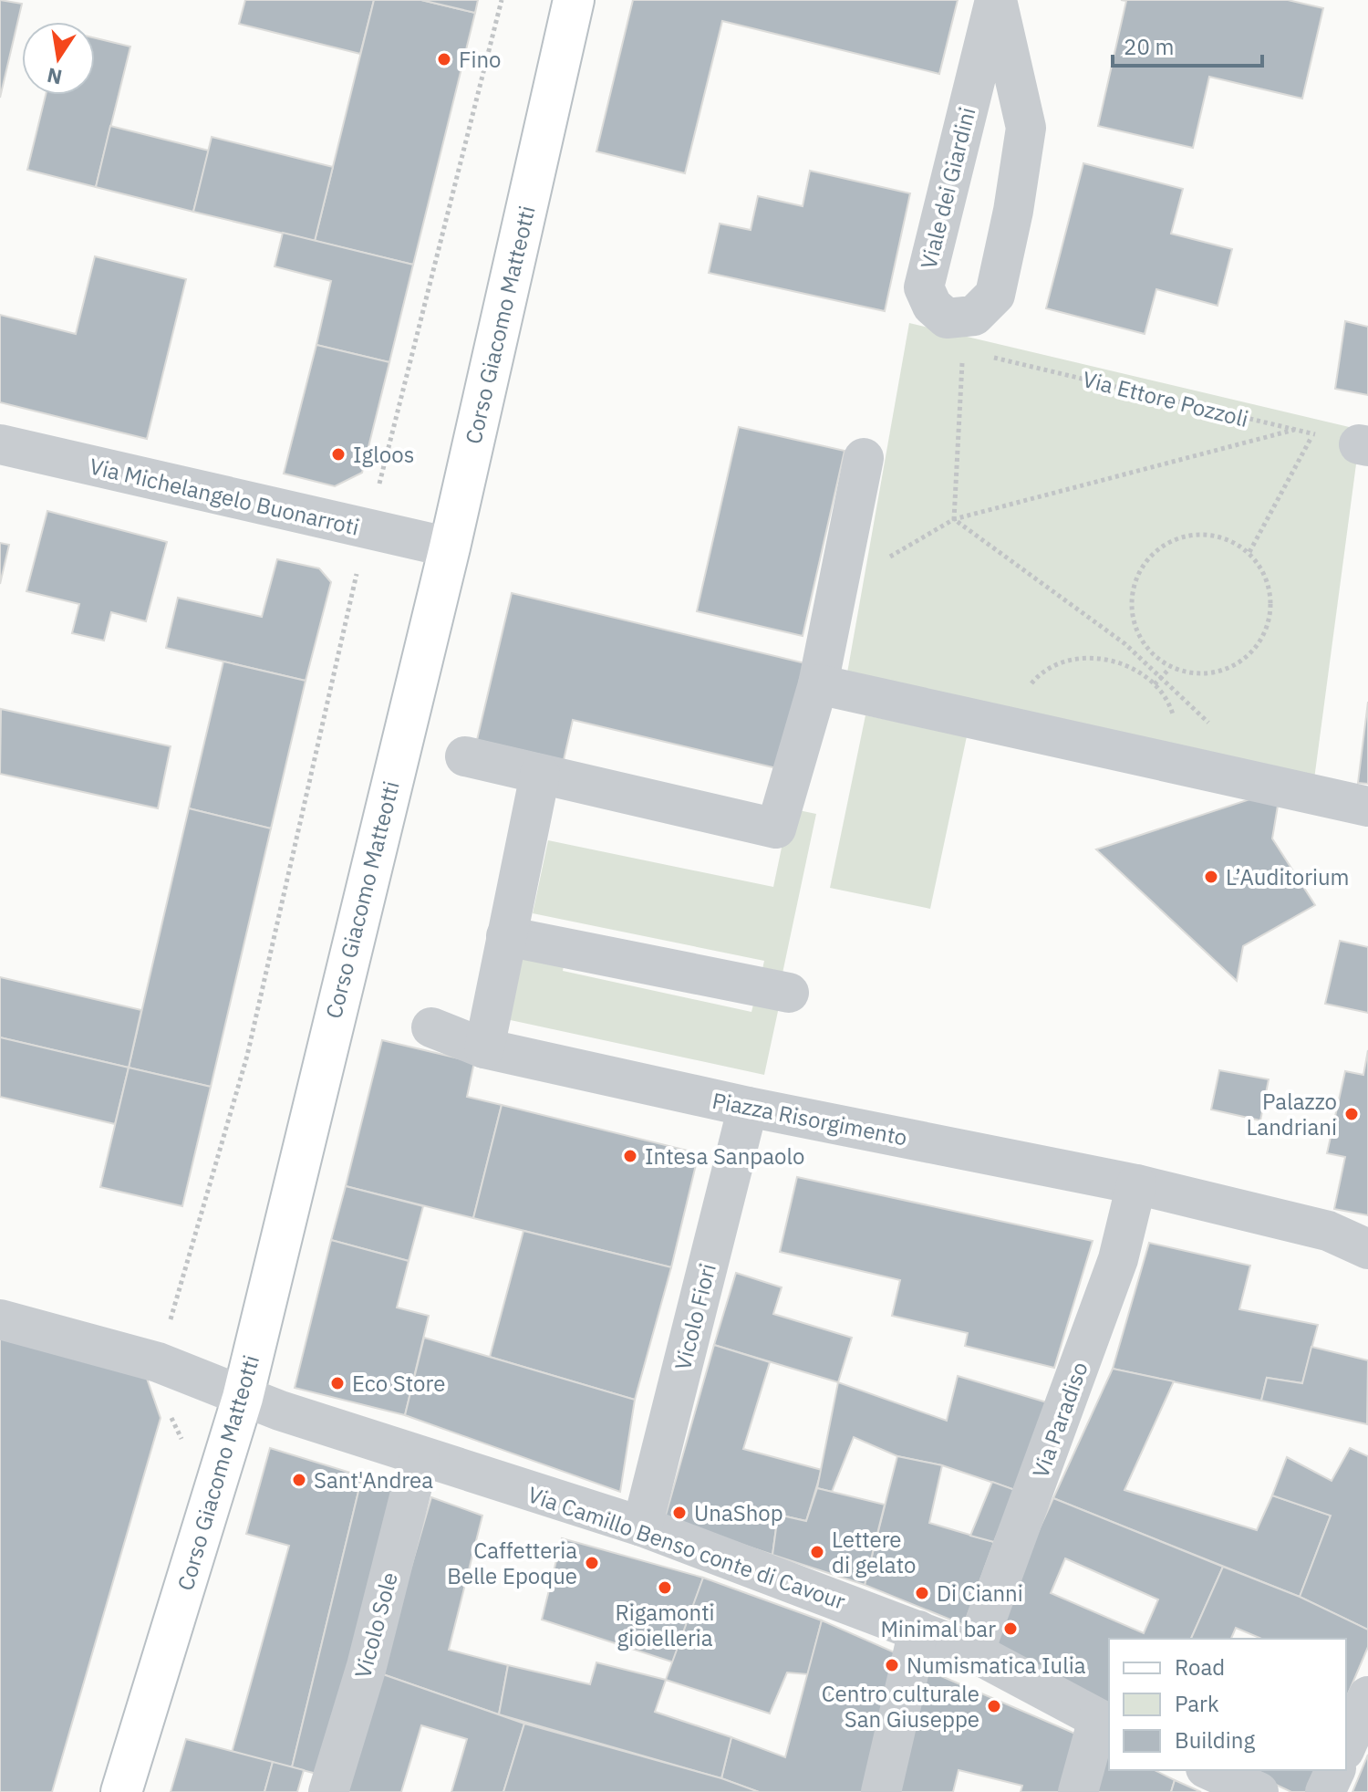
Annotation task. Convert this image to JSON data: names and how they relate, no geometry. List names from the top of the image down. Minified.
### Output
{"streets":{"main road":["Corso Giacomo Matteotti"],"street":["Viale dei Giardini","Via Michelangelo Buonarroti","Piazza Risorgimento","Vicolo Fiori","Via Paradiso","Via Camillo Benso conte di Cavour","Vicolo Sole"],"path":["Via Ettore Pozzoli"]},"crossings":[["Viale dei Giardini","Via Ettore Pozzoli"],["Corso Giacomo Matteotti","Via Michelangelo Buonarroti"],["Corso Giacomo Matteotti","Via Camillo Benso conte di Cavour"],["Piazza Risorgimento","Vicolo Fiori"],["Piazza Risorgimento","Via Paradiso"],["Vicolo Fiori","Via Camillo Benso conte di Cavour"],["Via Paradiso","Via Camillo Benso conte di Cavour"],["Via Camillo Benso conte di Cavour","Vicolo Sole"]],"places":["Fino","Igloos","L’Auditorium","Palazzo Landriani","Intesa Sanpaolo","Eco Store","Sant'Andrea","UnaShop","Lettere di gelato","Caffetteria Belle Epoque","Rigamonti gioielleria","Di Cianni","Minimal bar","Numismatica Iulia","Centro culturale San Giuseppe"],"legend":["Road","Park","Building"],"scale_bar":"20 m","north":"bottom"}
